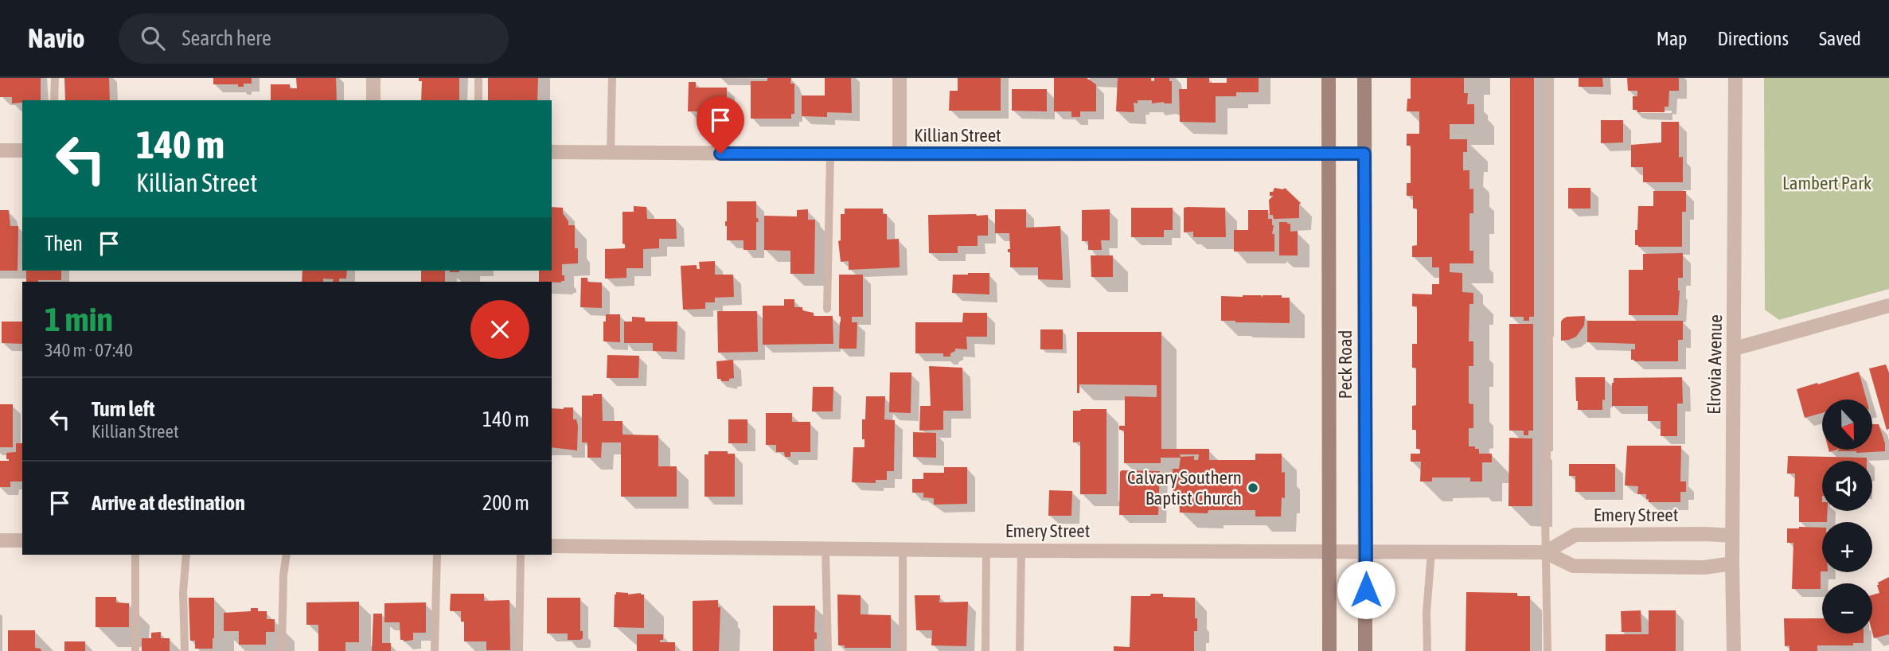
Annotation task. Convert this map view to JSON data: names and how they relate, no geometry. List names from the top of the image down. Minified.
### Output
{"streets":{"main road":["Peck Road"],"street":["Killian Street","Elrovia Avenue","Emery Street"]},"crossings":[["Killian Street","Peck Road"],["Peck Road","Emery Street"],["Elrovia Avenue","Emery Street"]],"parks":["Lambert Park"],"places":["Calvary Southern Baptist Church"],"north":"bottom","page":{"header":"Navio","search":"Search here","nav":["Map","Directions","Saved"],"turn":["140 m","Killian Street"],"then":"Then","heading":["1 min","340 m · 07:40"],"list":[{"name":"Turn left","note":"Killian Street","value":"140 m"},{"name":"Arrive at destination","value":"200 m"}],"map_buttons":["+","−"]}}
